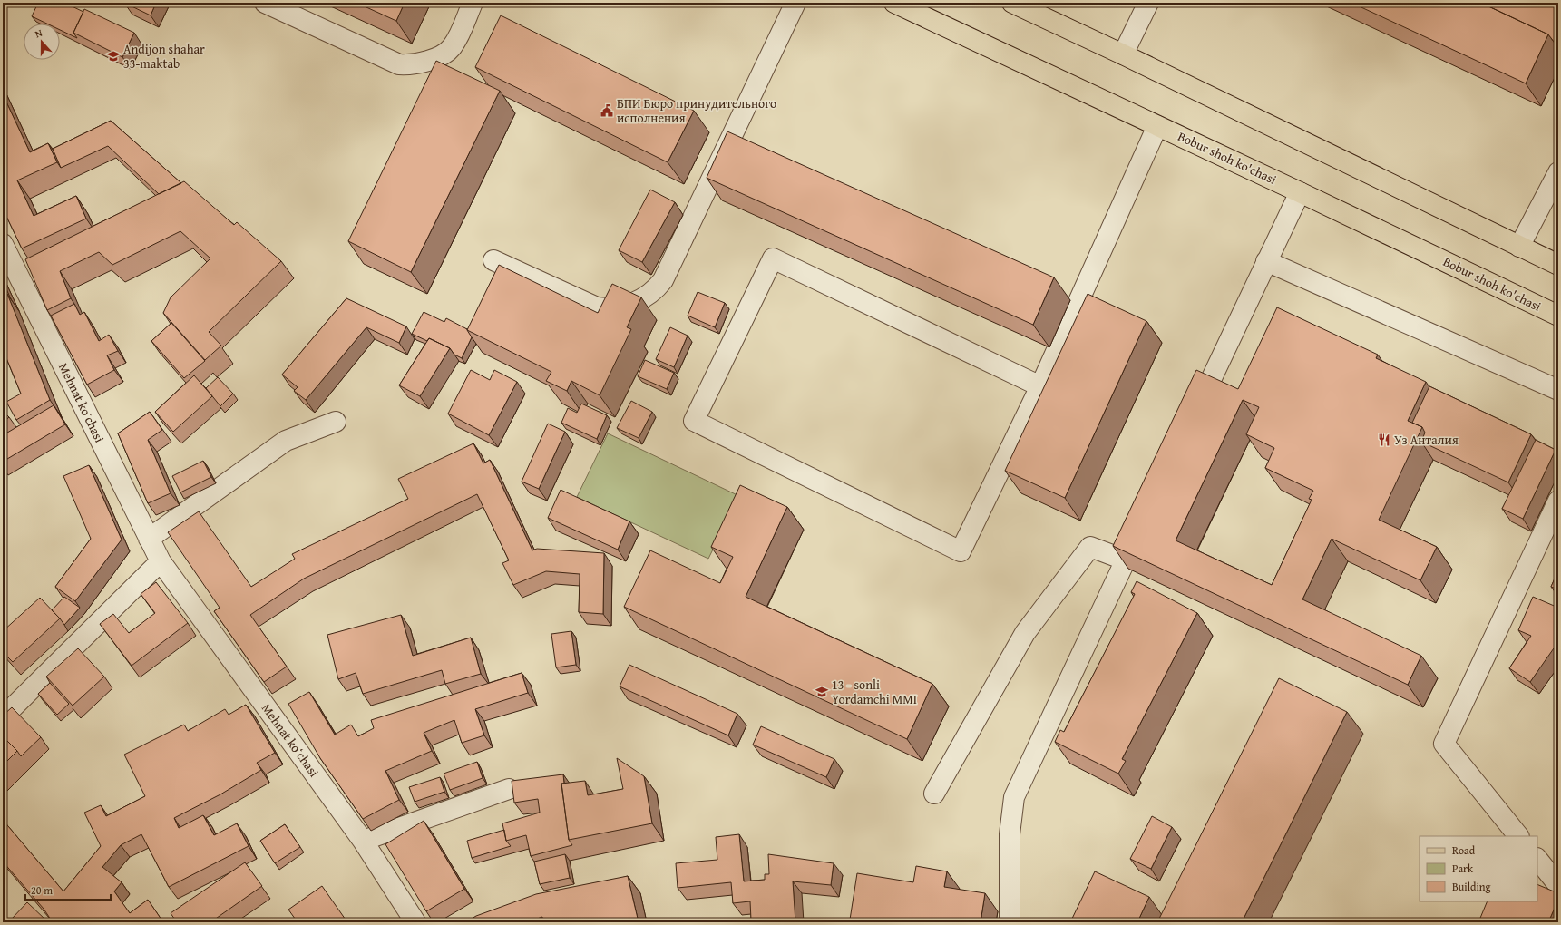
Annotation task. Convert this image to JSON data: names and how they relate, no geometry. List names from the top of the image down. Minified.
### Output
{"streets":{"main road":["Bobur shoh ko'chasi"],"street":["Mehnat koʻchasi"]},"places":{"school or university":["Andijon shahar 33-maktab","13 - sonli Yordamchi MMI"],"public building":["БПИ Бюро принудительного исполнения"],"restaurant":["Уз Анталия"]},"legend":["Road","Park","Building"],"scale_bar":"20 m","north":"top"}
